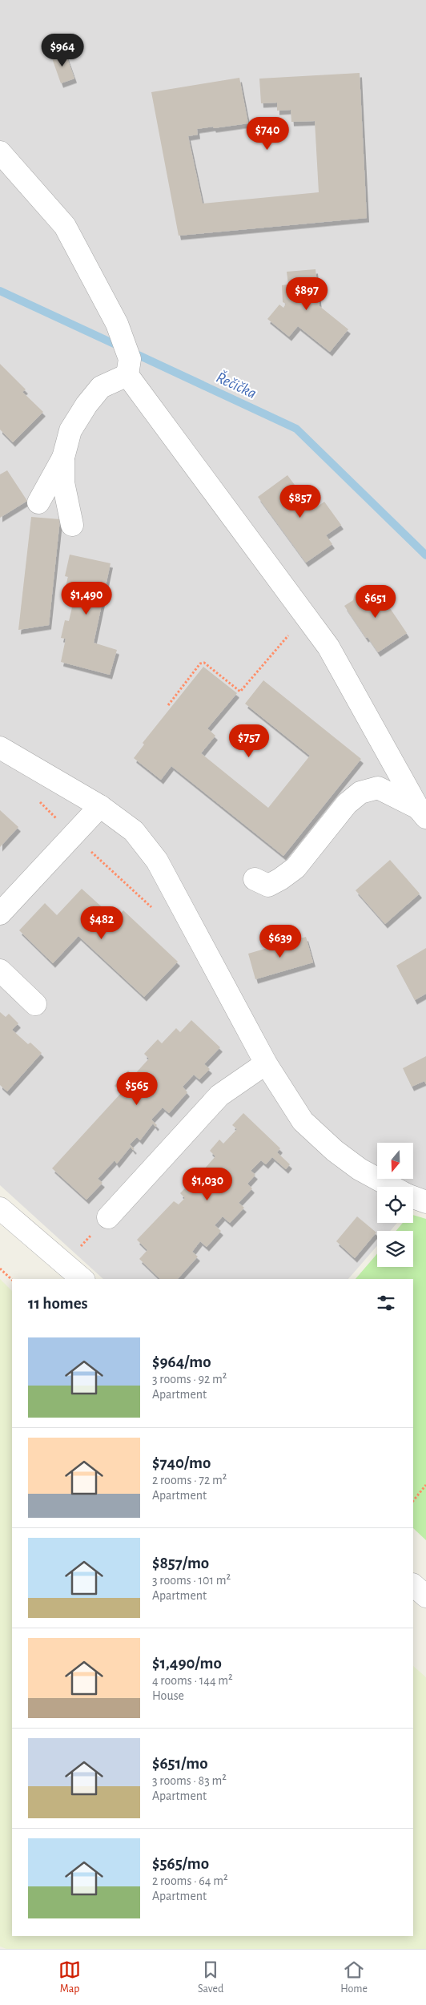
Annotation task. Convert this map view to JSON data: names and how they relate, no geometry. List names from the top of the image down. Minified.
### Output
{"water":["Řečička"],"north":"bottom","page":{"price":["$964","$740","$897","$857","$1,490","$651","$757","$482","$639","$565","$1,030"],"heading":"11 homes","list":[{"name":"$964/mo","note":"3 rooms · 92 m² · Apartment"},{"name":"$740/mo","note":"2 rooms · 72 m² · Apartment"},{"name":"$857/mo","note":"3 rooms · 101 m² · Apartment"},{"name":"$1,490/mo","note":"4 rooms · 144 m² · House"},{"name":"$651/mo","note":"3 rooms · 83 m² · Apartment"},{"name":"$565/mo","note":"2 rooms · 64 m² · Apartment"}],"tabs":["Map","Saved","Home"]}}
